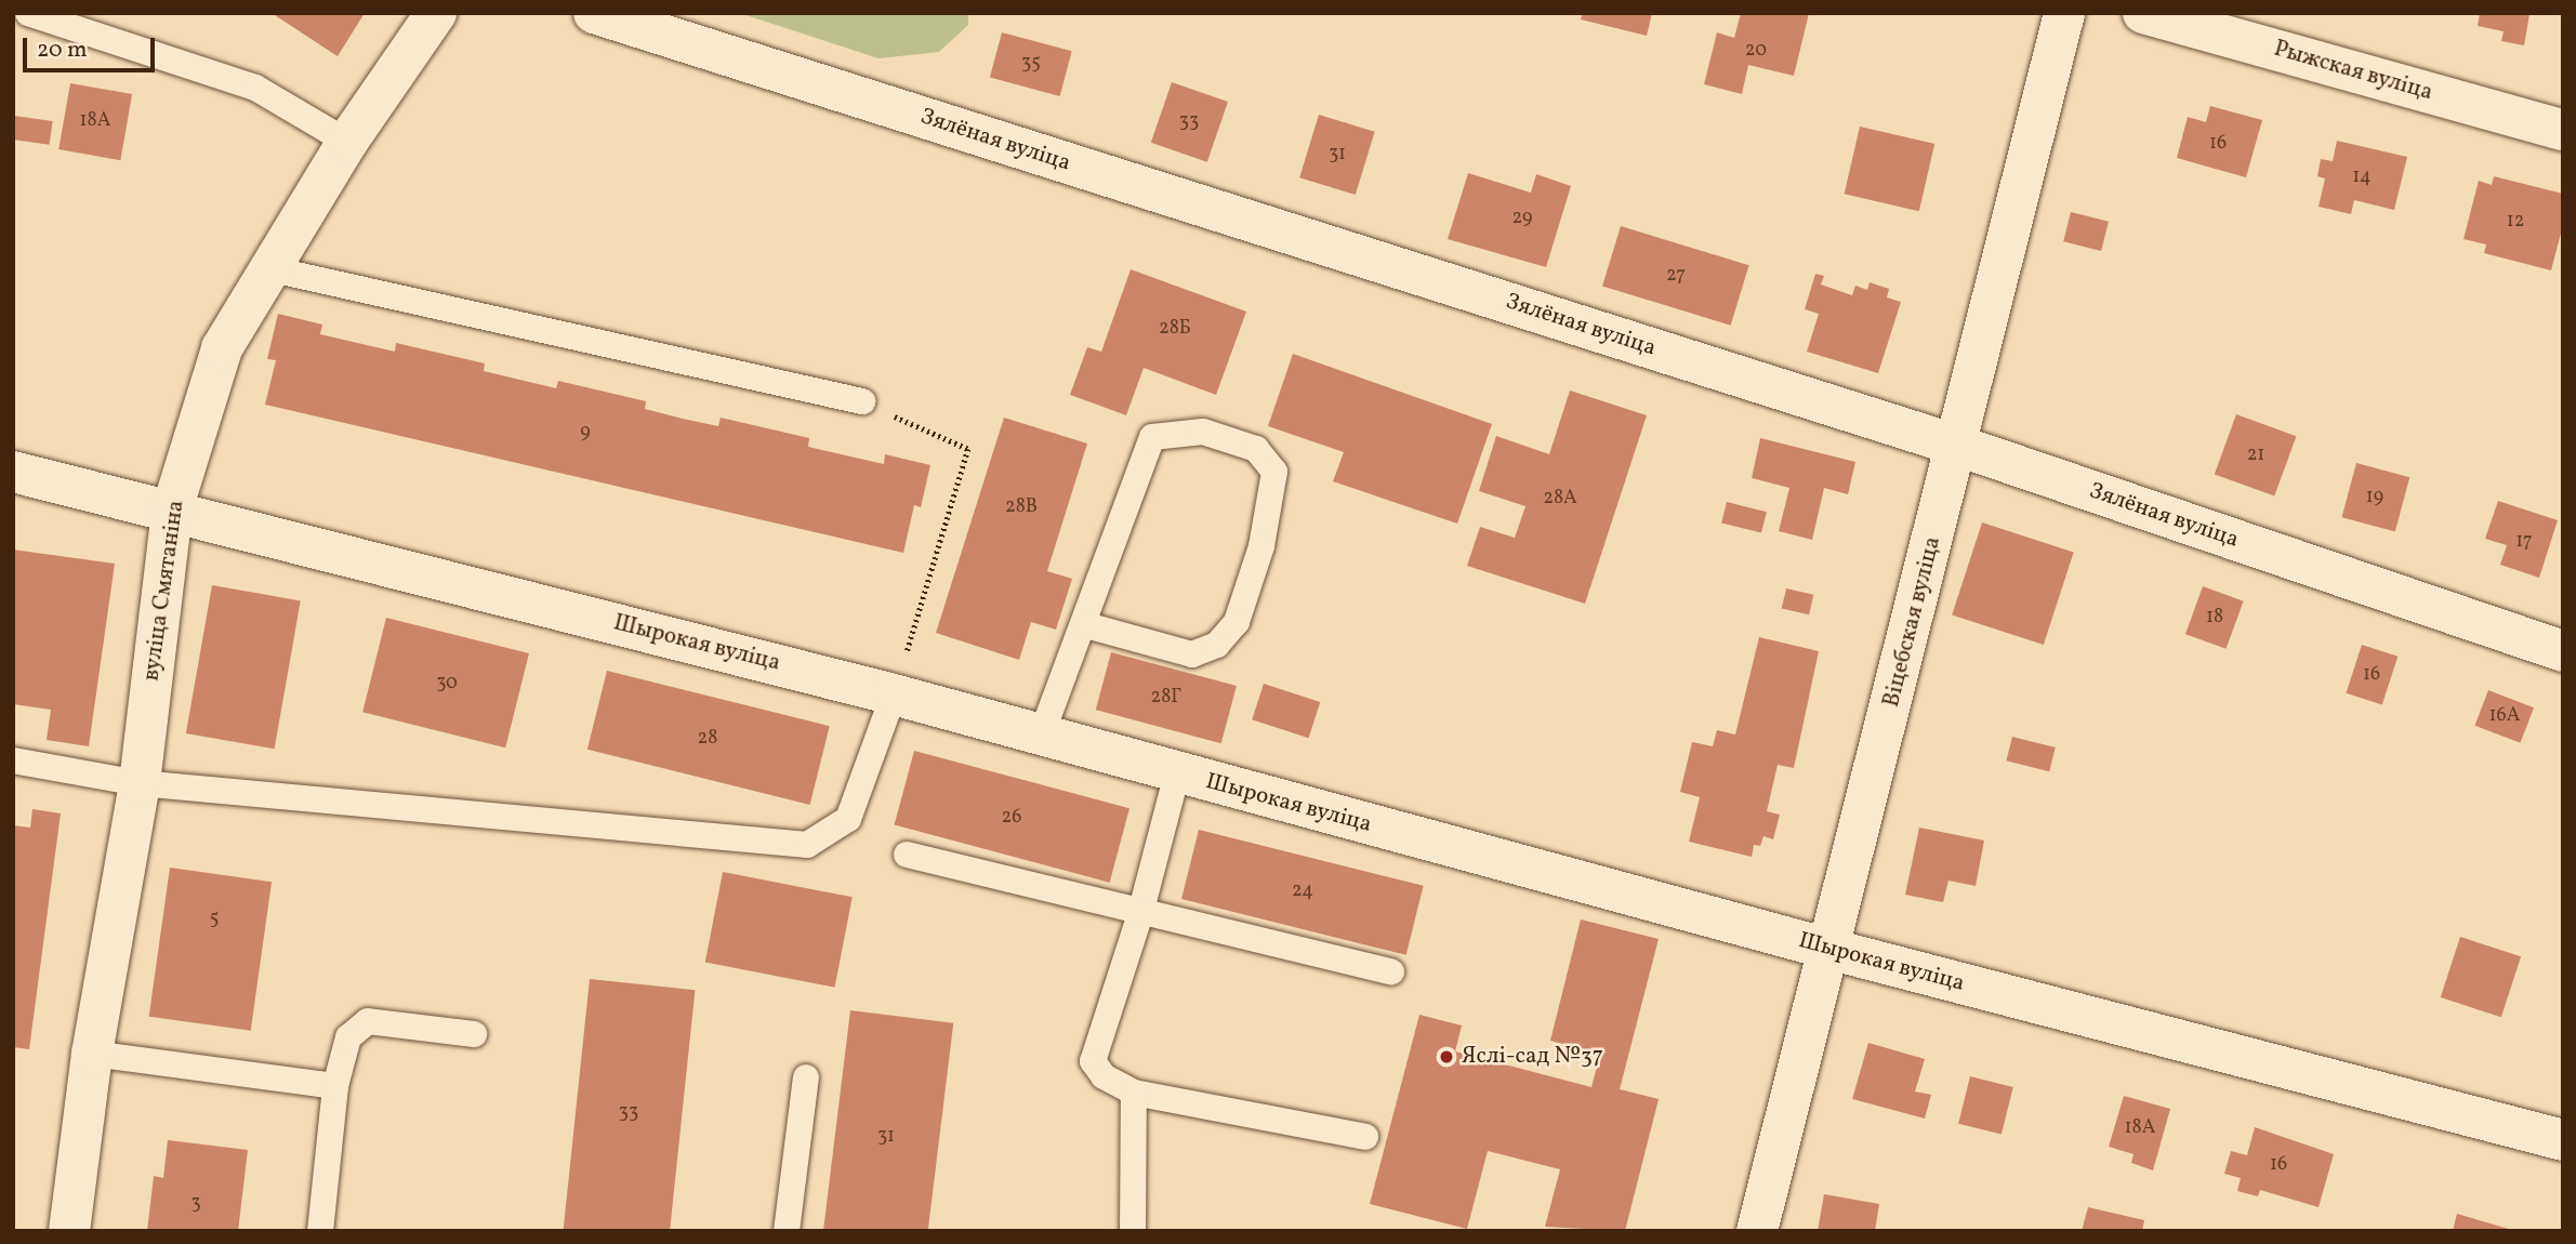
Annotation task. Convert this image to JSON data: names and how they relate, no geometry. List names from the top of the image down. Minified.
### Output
{"streets":{"street":["Рыжская вуліца","Зялёная вуліца","вуліца Смятаніна","Віцебская вуліца","Шырокая вуліца"]},"crossings":[["Зялёная вуліца","Віцебская вуліца"],["вуліца Смятаніна","Шырокая вуліца"],["Віцебская вуліца","Шырокая вуліца"]],"places":["Яслі-сад №37"],"house_numbers":["20","35","18А","33","16","31","14","29","12","27","28Б","9","21","19","28А","28В","17","18","16","30","28Г","16А","28","26","24","5","33","18А","31","16","3"],"scale_bar":"20 m"}
